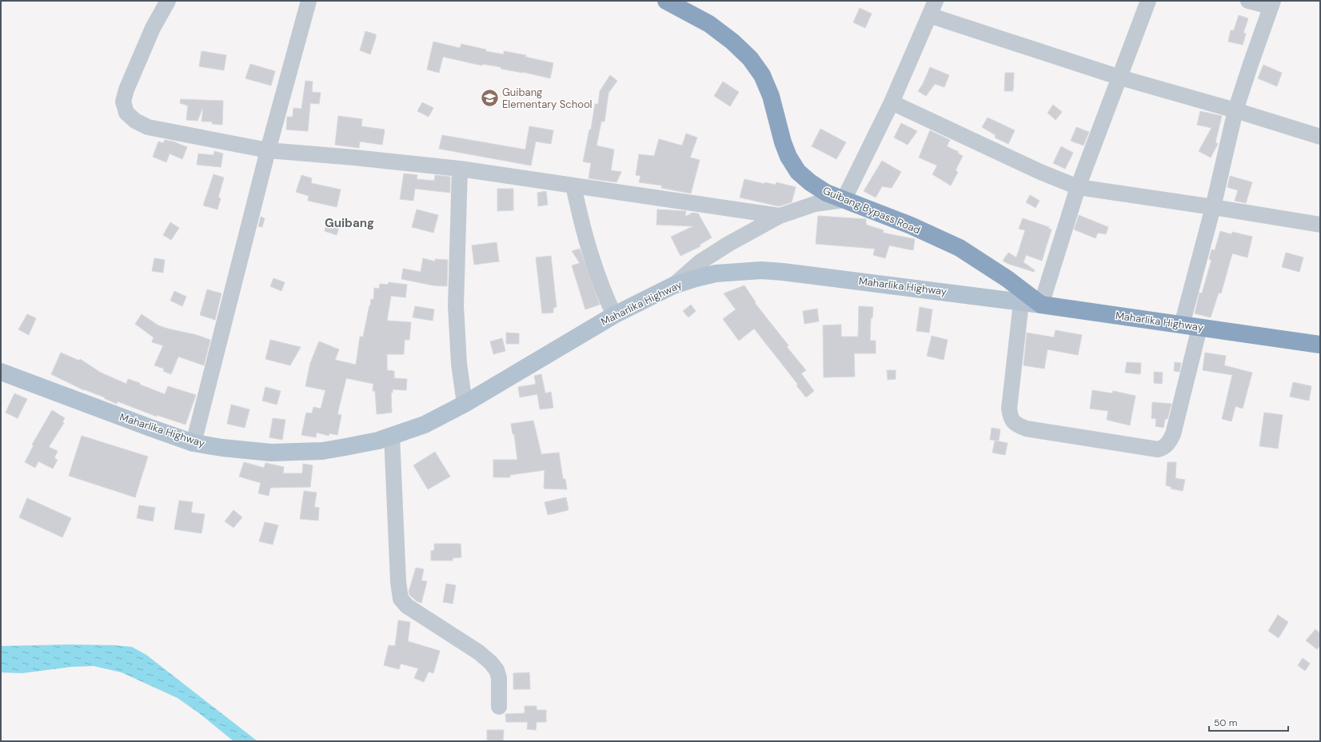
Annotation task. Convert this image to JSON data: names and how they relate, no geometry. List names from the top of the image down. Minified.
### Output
{"streets":{"highway":["Guibang Bypass Road","Maharlika Highway"]},"crossings":[["Guibang Bypass Road","Maharlika Highway"]],"districts":["Guibang"],"places":{"school or university":["Guibang Elementary School"]},"scale_bar":"50 m"}
